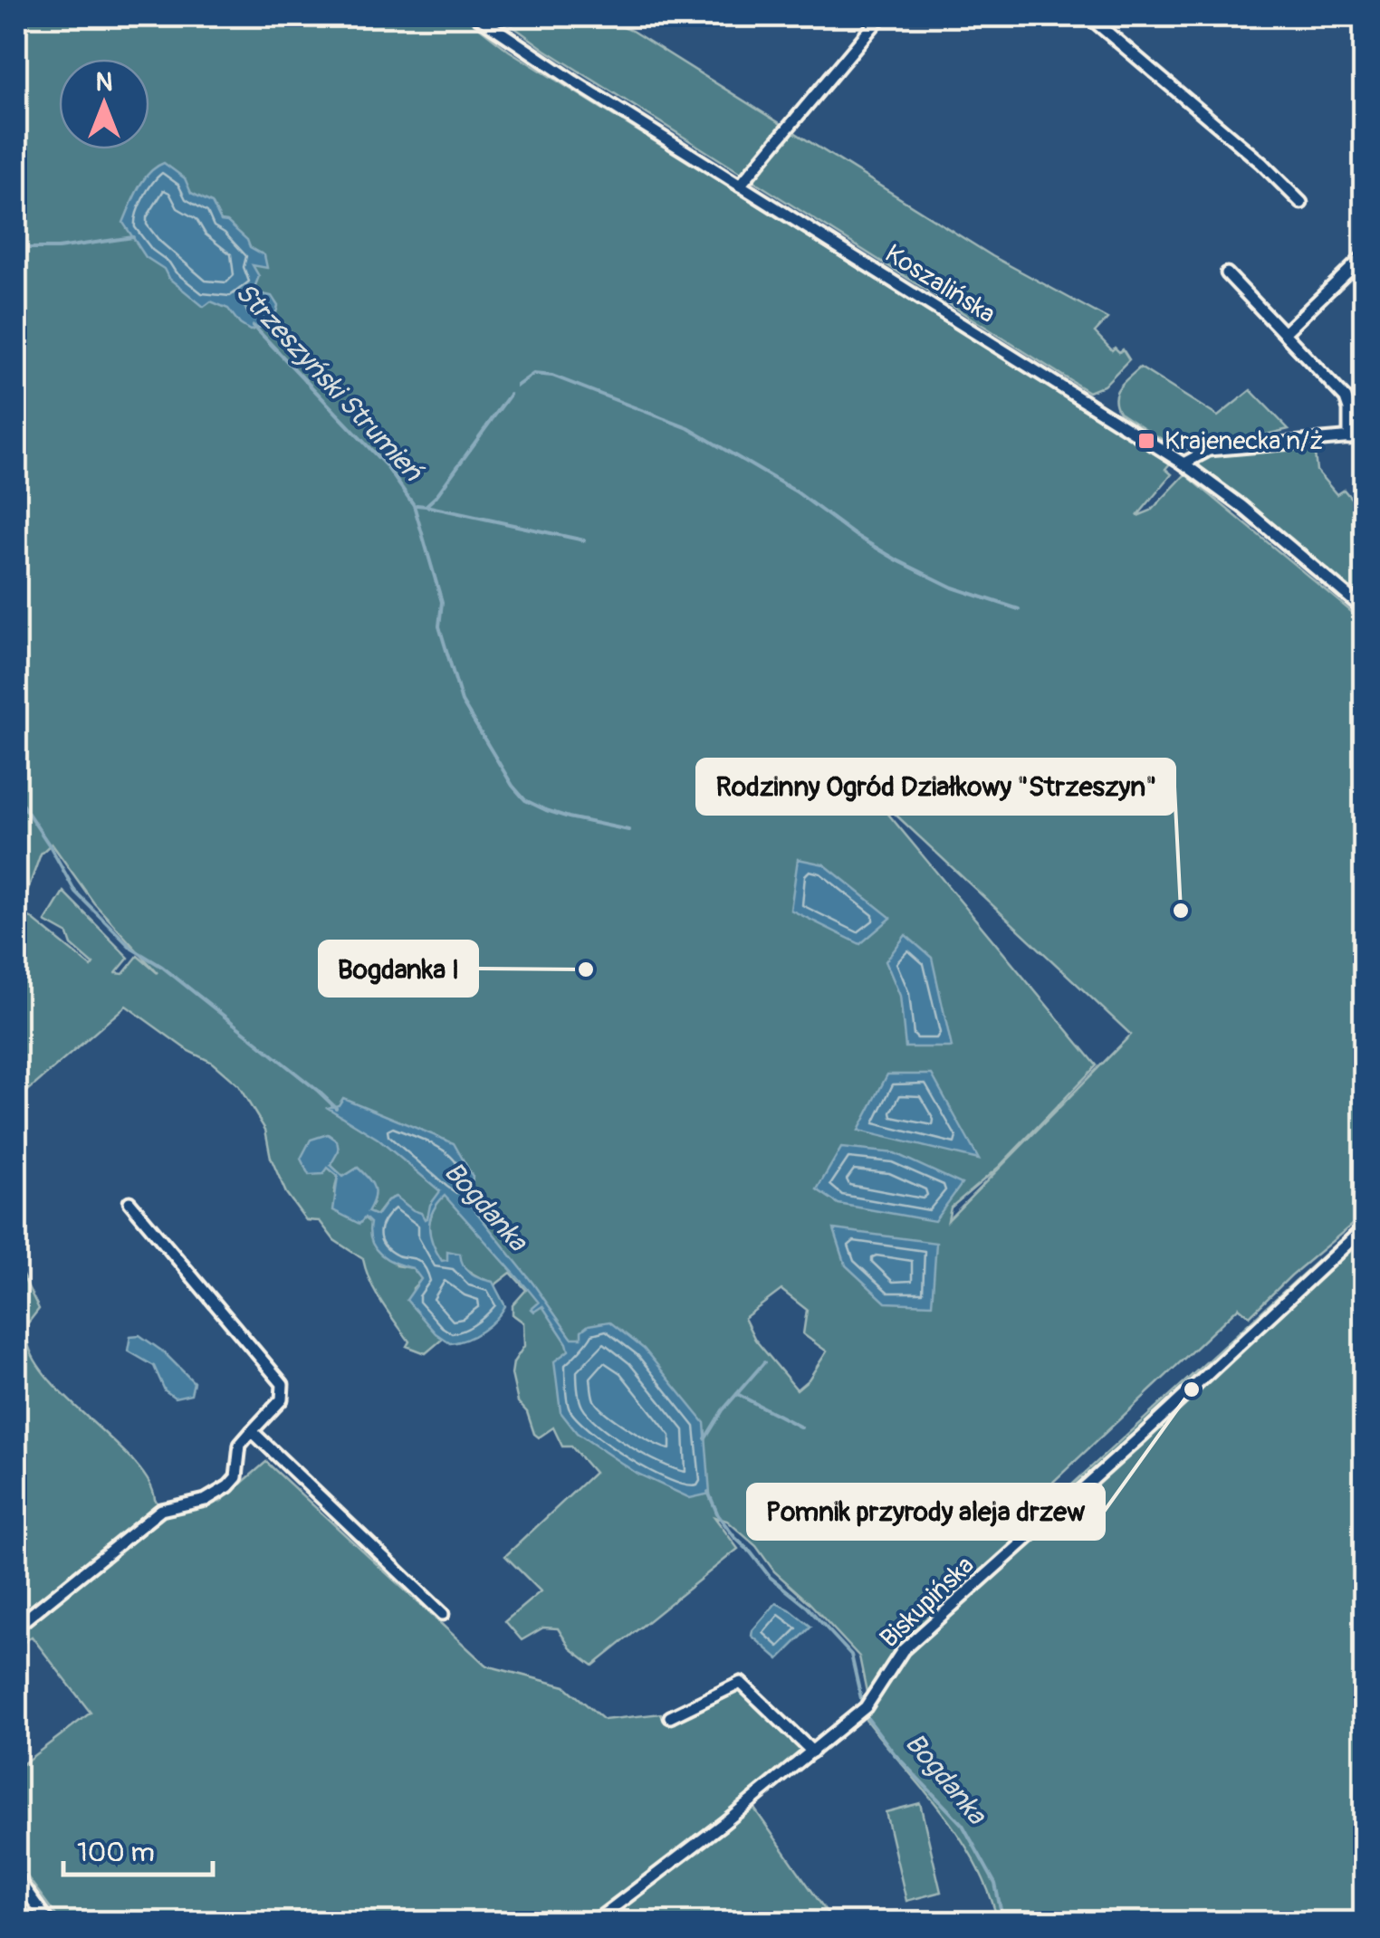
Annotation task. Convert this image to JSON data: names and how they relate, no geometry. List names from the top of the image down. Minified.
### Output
{"streets":{"street":["Koszalińska","Biskupińska"]},"water":["Strzeszyński Strumień","Bogdanka"],"places":{"transit":["Krajenecka n/ż"],"other":["Rodzinny Ogród Działkowy \"Strzeszyn\"","Bogdanka I","Pomnik przyrody aleja drzew"]},"scale_bar":"100 m","north":"top"}
